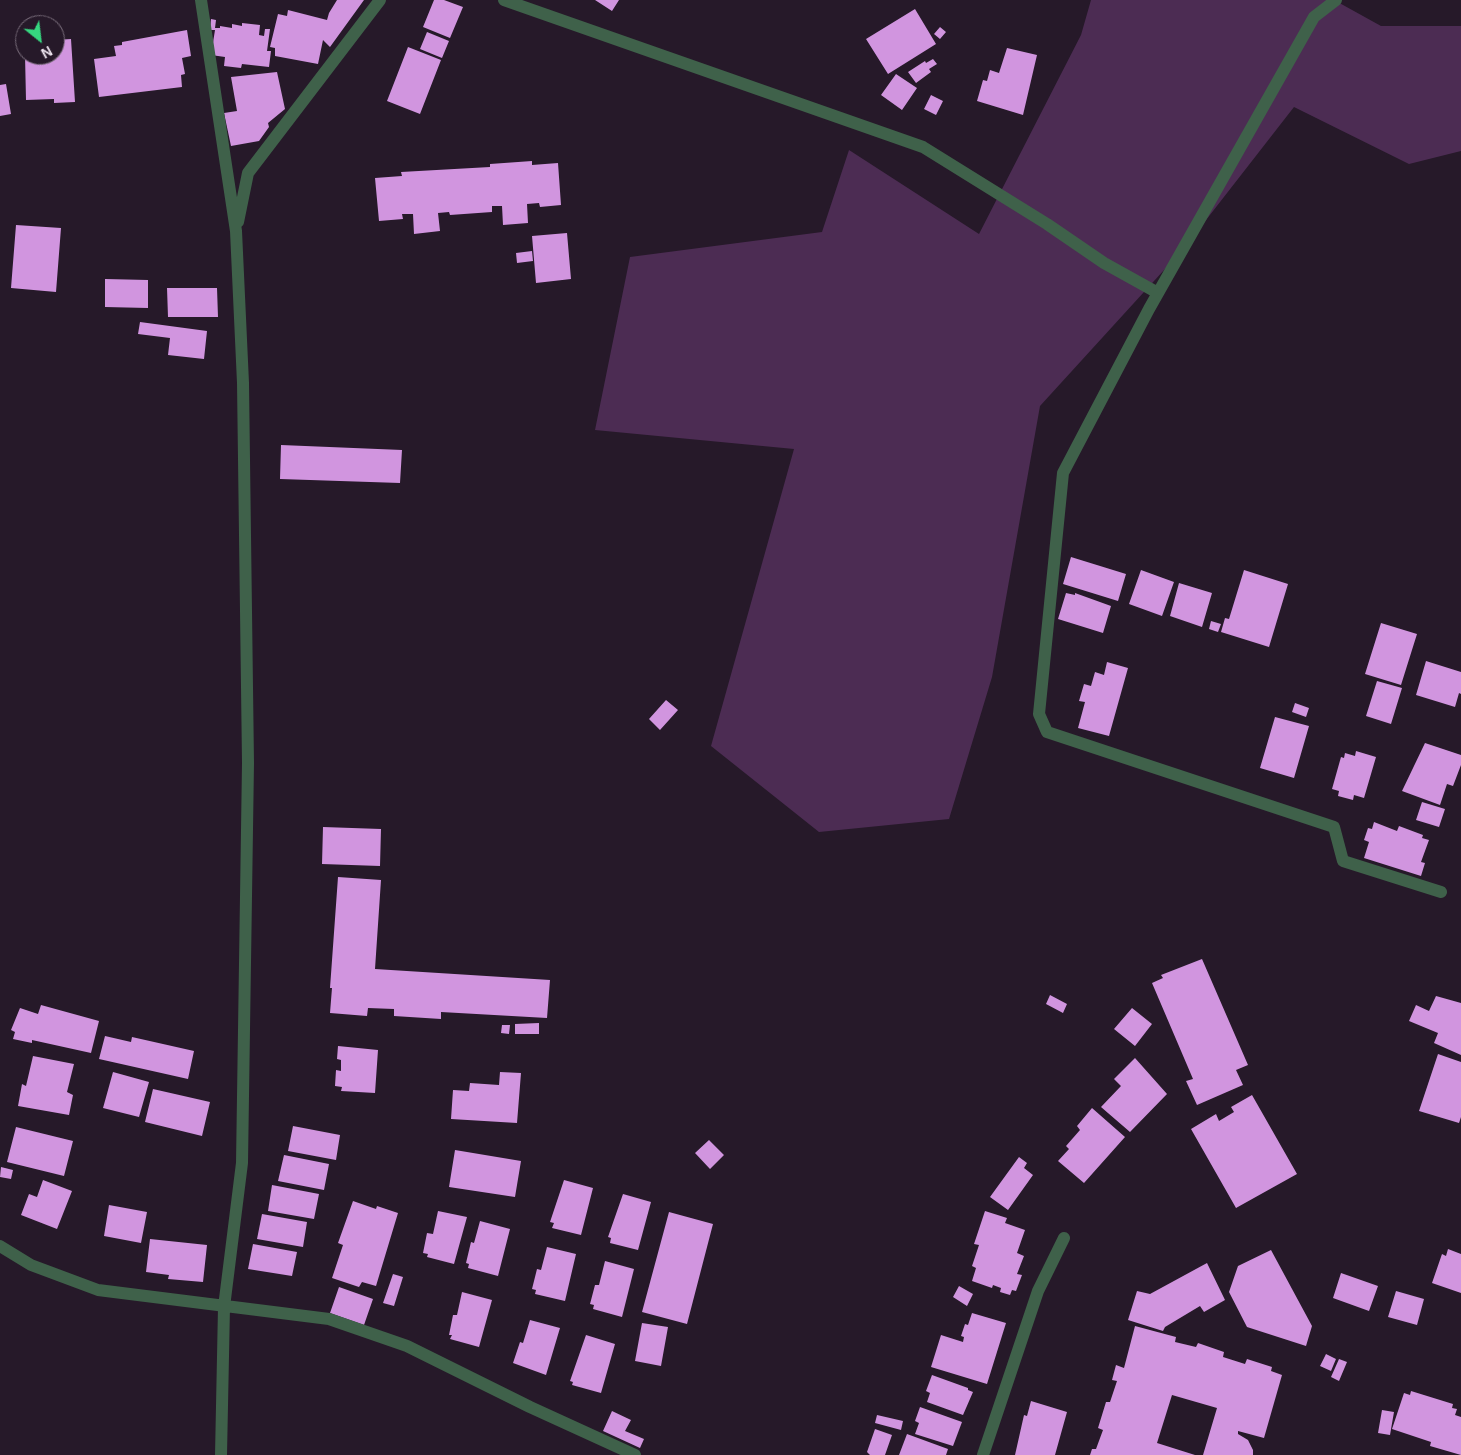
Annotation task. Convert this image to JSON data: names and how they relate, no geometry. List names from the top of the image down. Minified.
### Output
{"north":"bottom right"}
